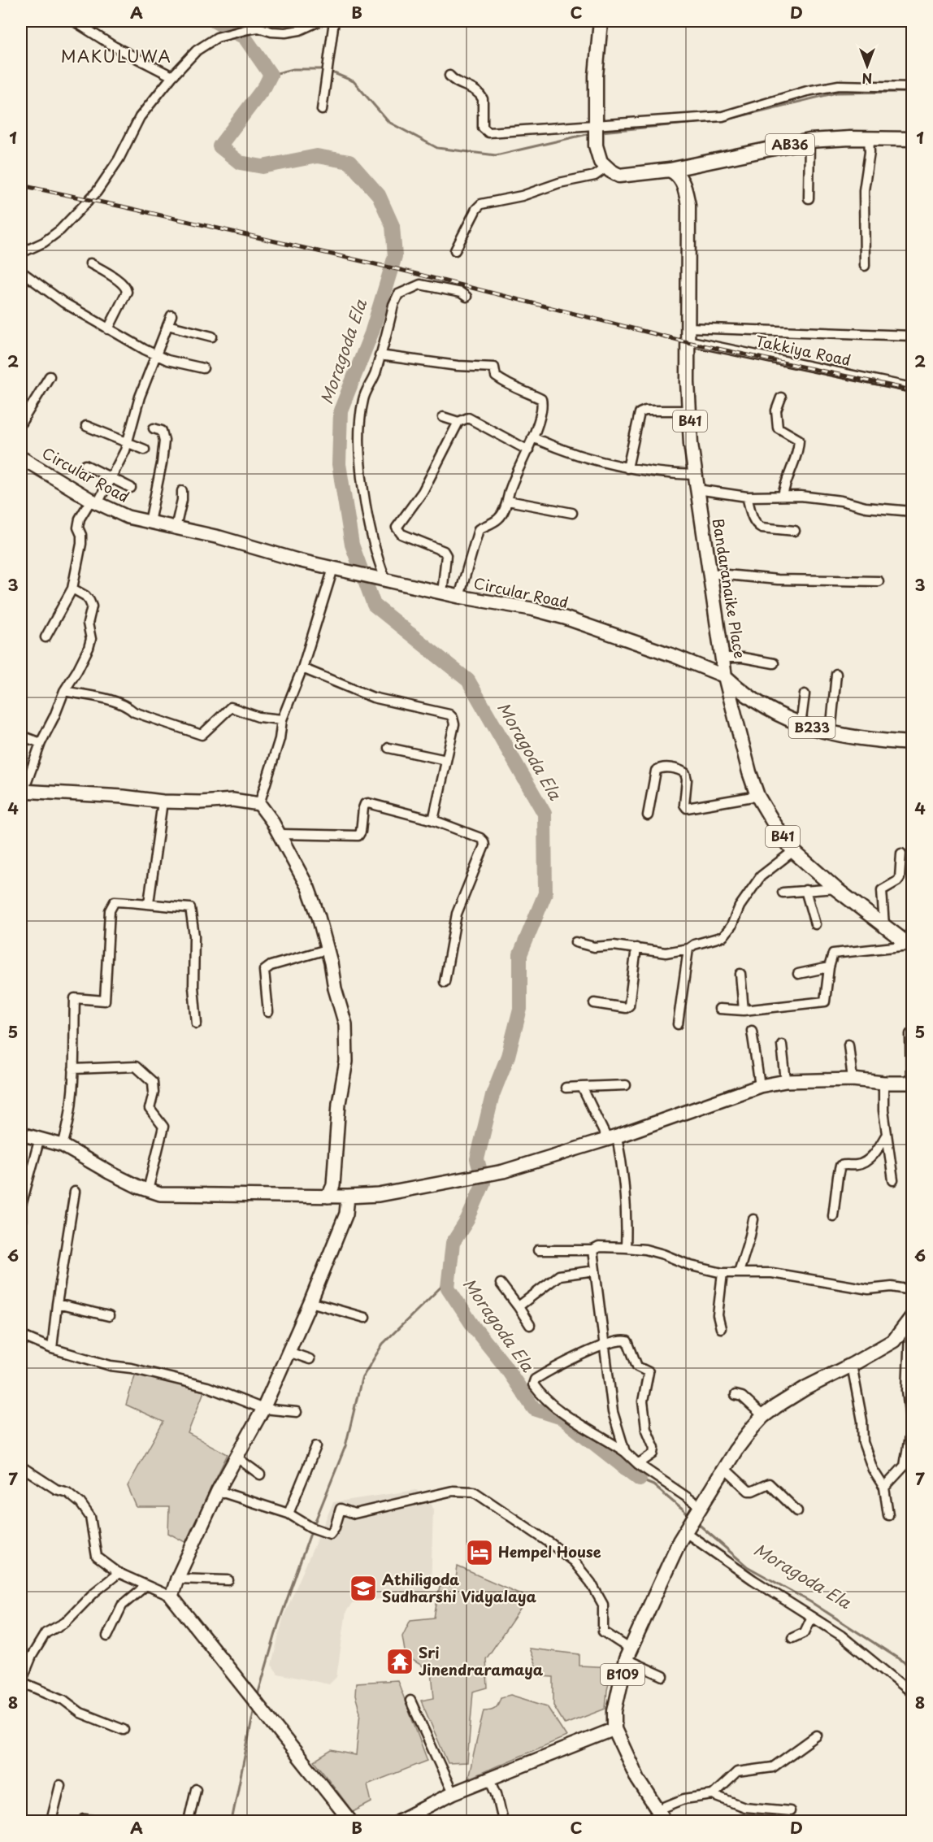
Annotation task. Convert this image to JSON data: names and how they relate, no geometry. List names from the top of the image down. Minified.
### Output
{"streets":{"main road":["AB36","B41","Bandaranaike Place","B233","B109"],"street":["Takkiya Road","Circular Road"]},"crossings":[["AB36","Bandaranaike Place"],["Takkiya Road","Bandaranaike Place"],["Circular Road","Bandaranaike Place"],["Circular Road","B233"],["Bandaranaike Place","B233"]],"districts":["MAKULUWA"],"water":["Moragoda Ela"],"places":{"hotel":["Hempel House"],"school or university":["Athiligoda Sudharshi Vidyalaya"],"temple":["Sri Jinendraramaya"]},"north":"bottom","grid":{"columns":["A","B","C","D"],"rows":["1","2","3","4","5","6","7","8"]}}
